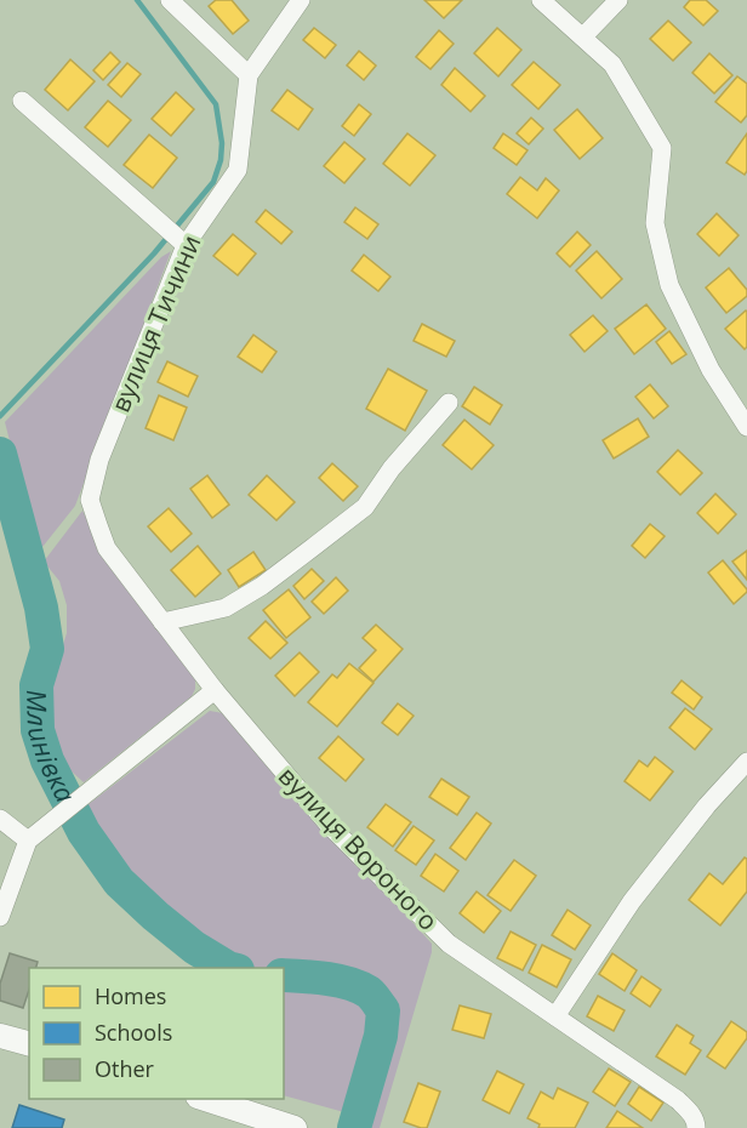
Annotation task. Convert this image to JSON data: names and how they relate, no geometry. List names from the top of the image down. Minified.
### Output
{"streets":{"street":["вулиця Тичини","вулиця Вороного"]},"crossings":[["вулиця Тичини","вулиця Вороного"]],"water":["Млинівка"],"legend":["Homes","Schools","Other"]}
